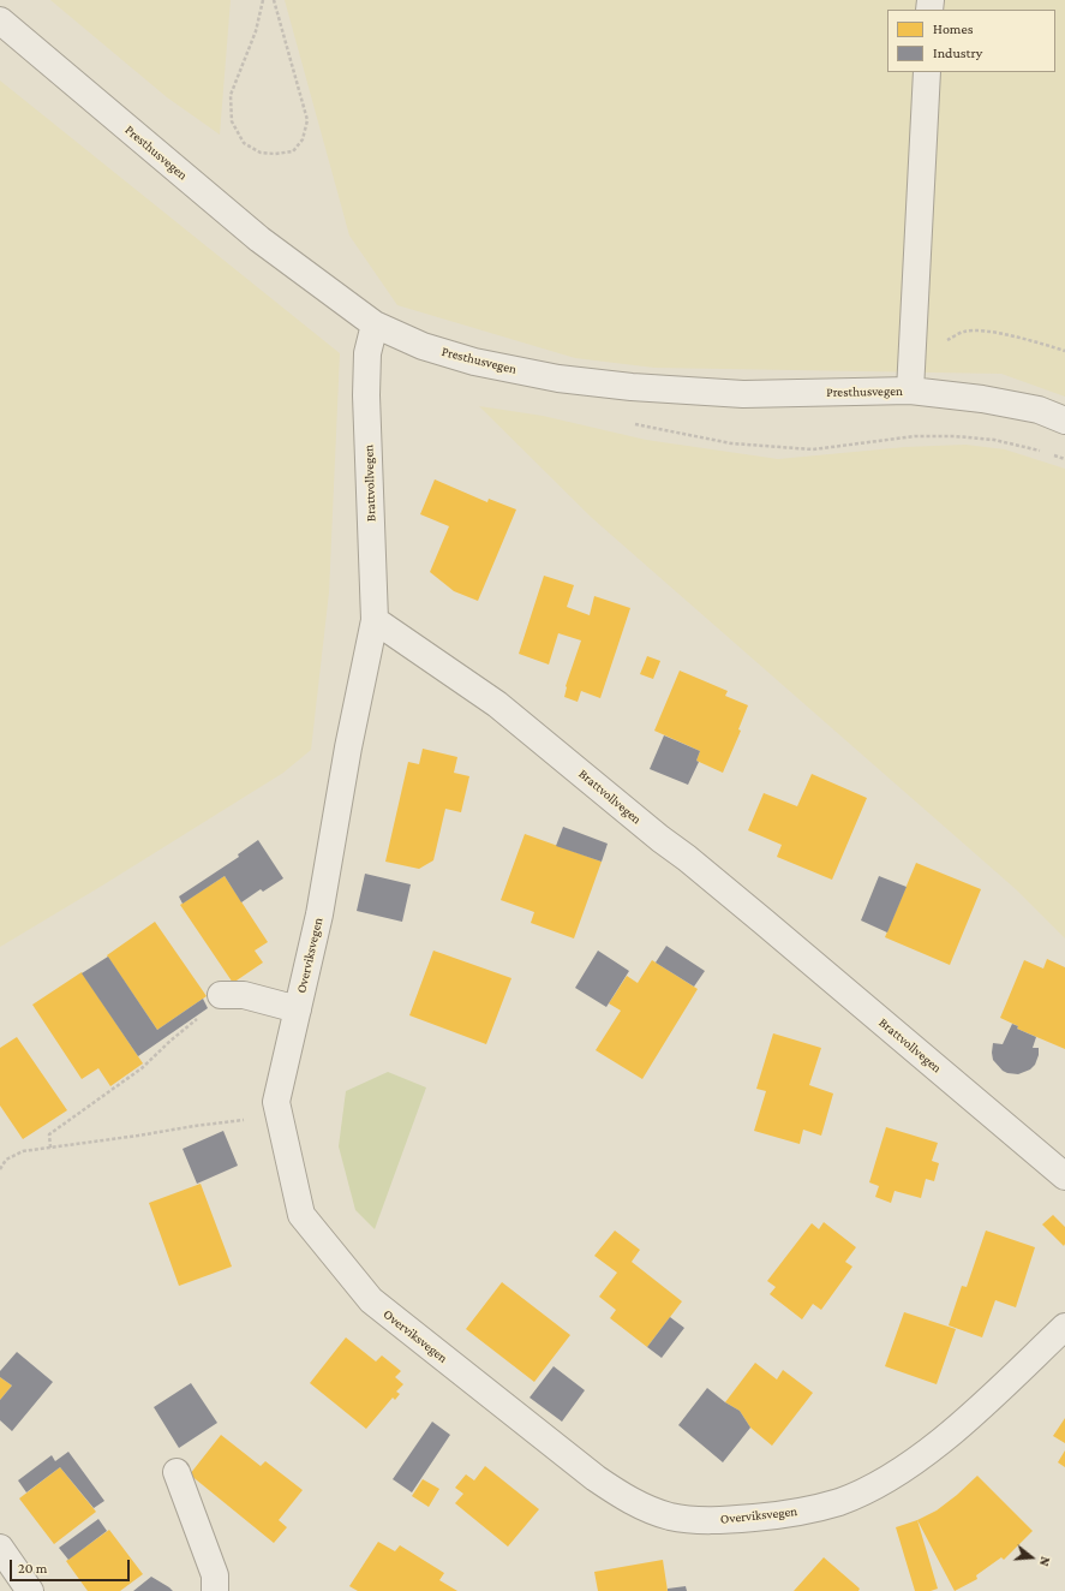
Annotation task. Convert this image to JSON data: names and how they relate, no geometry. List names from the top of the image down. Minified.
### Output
{"streets":{"street":["Presthusvegen","Brattvollvegen","Overviksvegen"]},"crossings":[["Presthusvegen","Brattvollvegen"],["Brattvollvegen","Overviksvegen"]],"legend":["Homes","Industry"],"scale_bar":"20 m","north":"right"}
